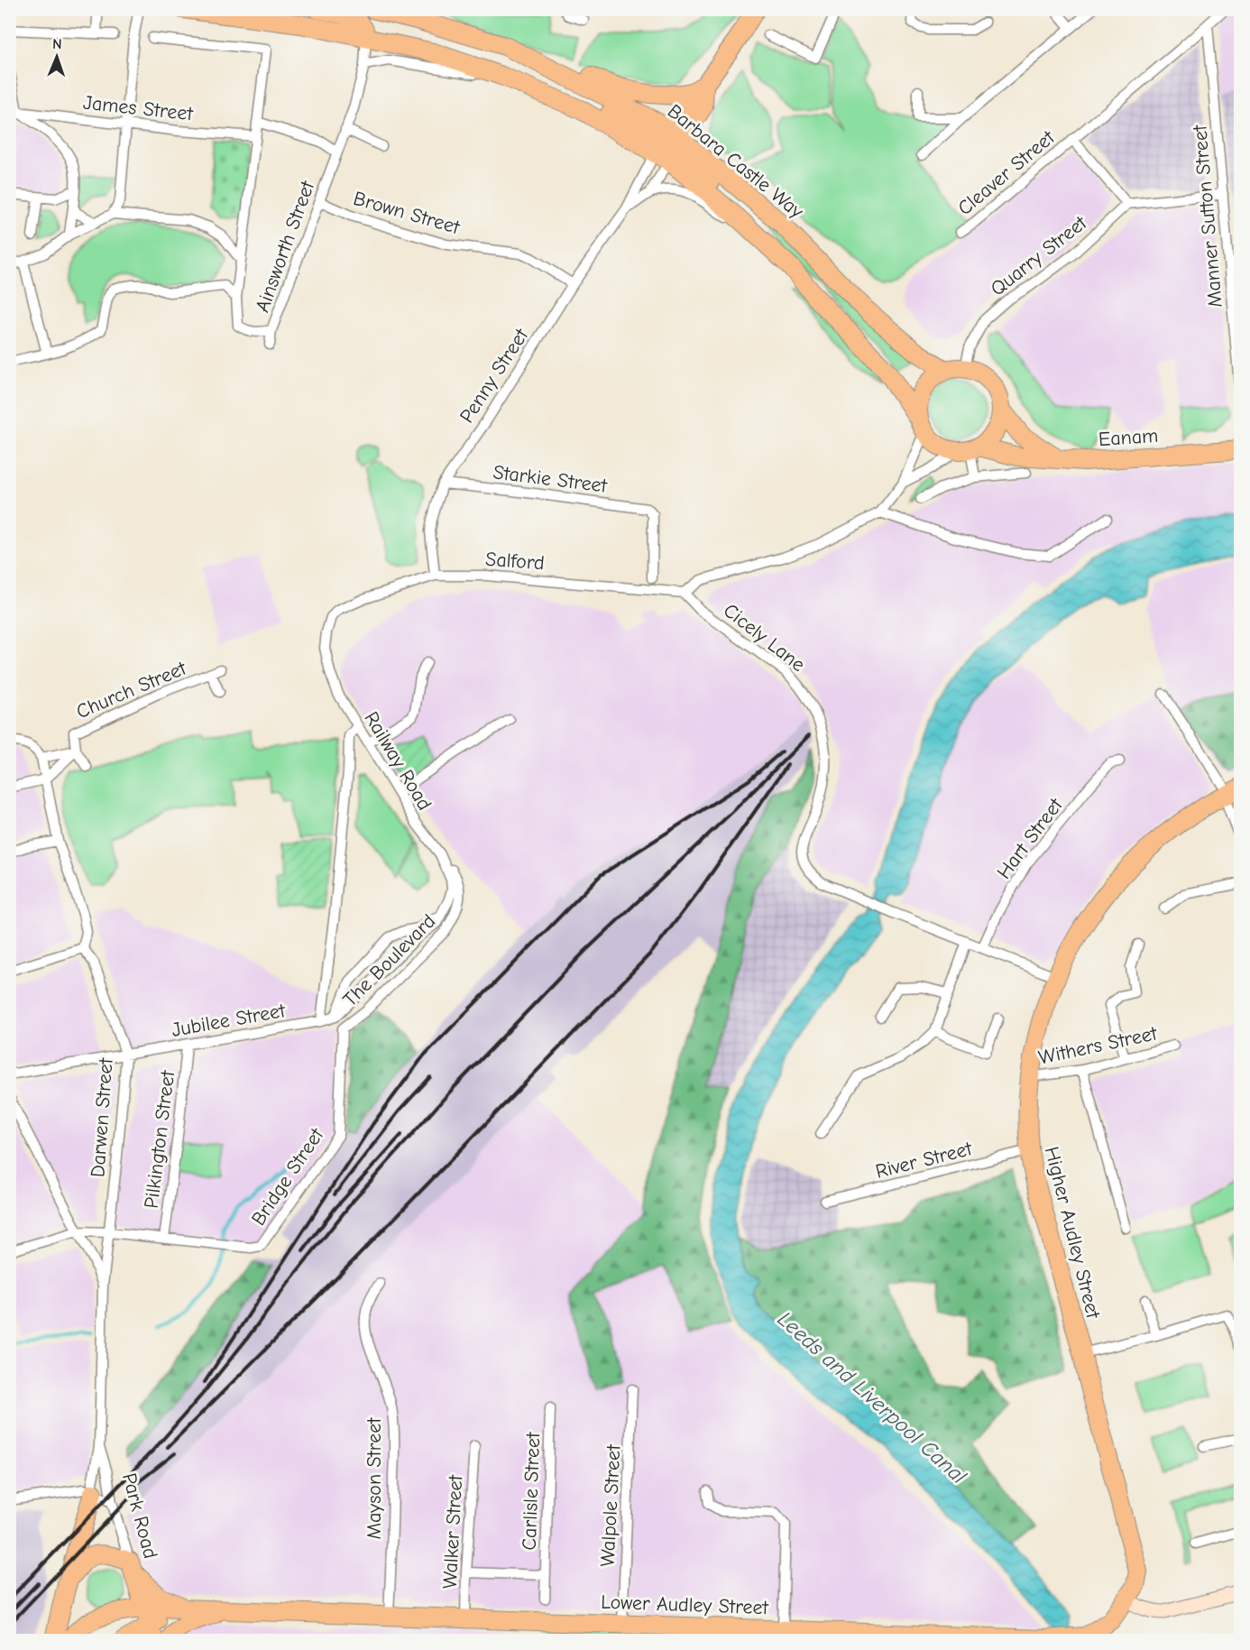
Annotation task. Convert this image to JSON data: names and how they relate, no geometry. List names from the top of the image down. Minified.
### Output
{"streets":{"highway":["Barbara Castle Way","Eanam","Higher Audley Street","Park Road","Lower Audley Street"],"street":["James Street","Cleaver Street","Brown Street","Manner Sutton Street","Ainsworth Street","Quarry Street","Penny Street","Starkie Street","Salford","Cicely Lane","Church Street","Railway Road","Hart Street","The Boulevard","Jubilee Street","Withers Street","Darwen Street","Pilkington Street","River Street","Bridge Street","Mayson Street","Carlisle Street","Walpole Street","Walker Street"]},"crossings":[["James Street","Ainsworth Street"],["Barbara Castle Way","Ainsworth Street"],["Barbara Castle Way","Quarry Street"],["Barbara Castle Way","Penny Street"],["Barbara Castle Way","Eanam"],["Cleaver Street","Manner Sutton Street"],["Cleaver Street","Quarry Street"],["Brown Street","Ainsworth Street"],["Brown Street","Penny Street"],["Quarry Street","Eanam"],["Penny Street","Starkie Street"],["Penny Street","Salford"],["Salford","Cicely Lane"],["Salford","Railway Road"],["Railway Road","The Boulevard"],["The Boulevard","Jubilee Street"],["The Boulevard","Bridge Street"],["Jubilee Street","Darwen Street"],["Jubilee Street","Pilkington Street"],["Withers Street","Higher Audley Street"],["Darwen Street","Park Road"],["Pilkington Street","Bridge Street"],["River Street","Higher Audley Street"],["Higher Audley Street","Lower Audley Street"],["Mayson Street","Lower Audley Street"],["Carlisle Street","Walker Street"],["Walpole Street","Lower Audley Street"],["Walker Street","Lower Audley Street"]],"water":["Leeds and Liverpool Canal"],"north":"top"}
